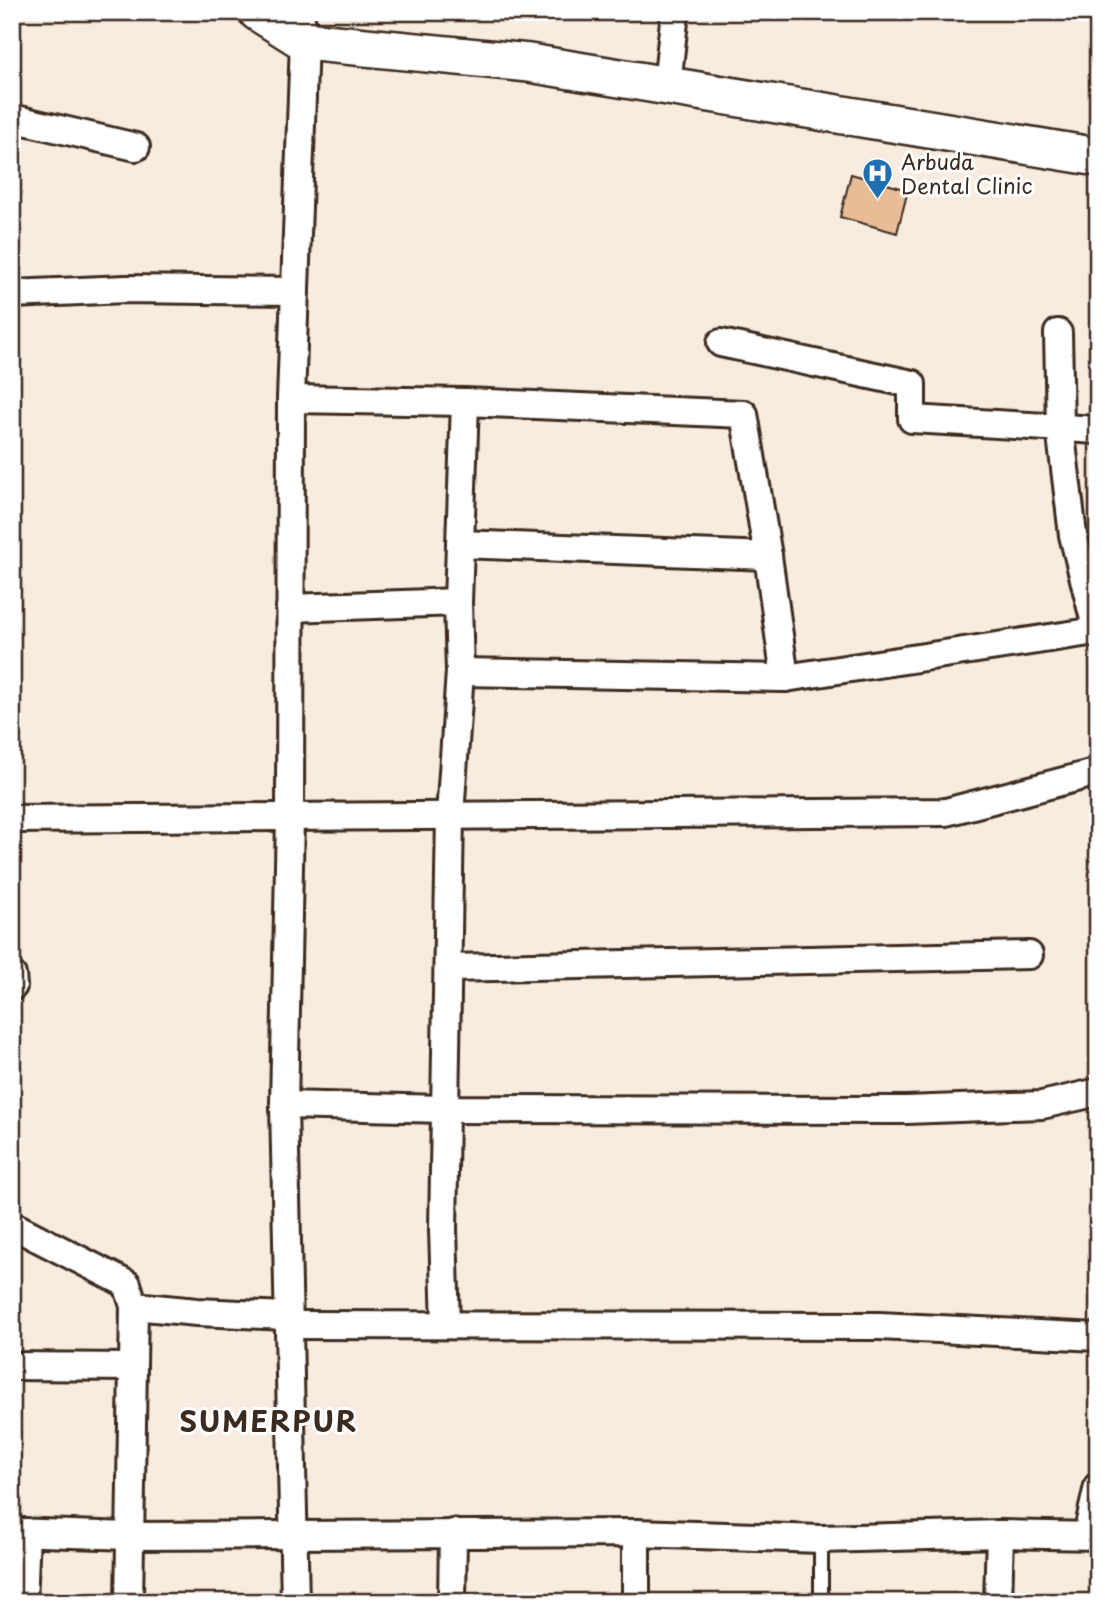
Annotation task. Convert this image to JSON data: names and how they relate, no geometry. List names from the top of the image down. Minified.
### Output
{"districts":["SUMERPUR"],"places":{"hospital":["Arbuda Dental Clinic"]}}
